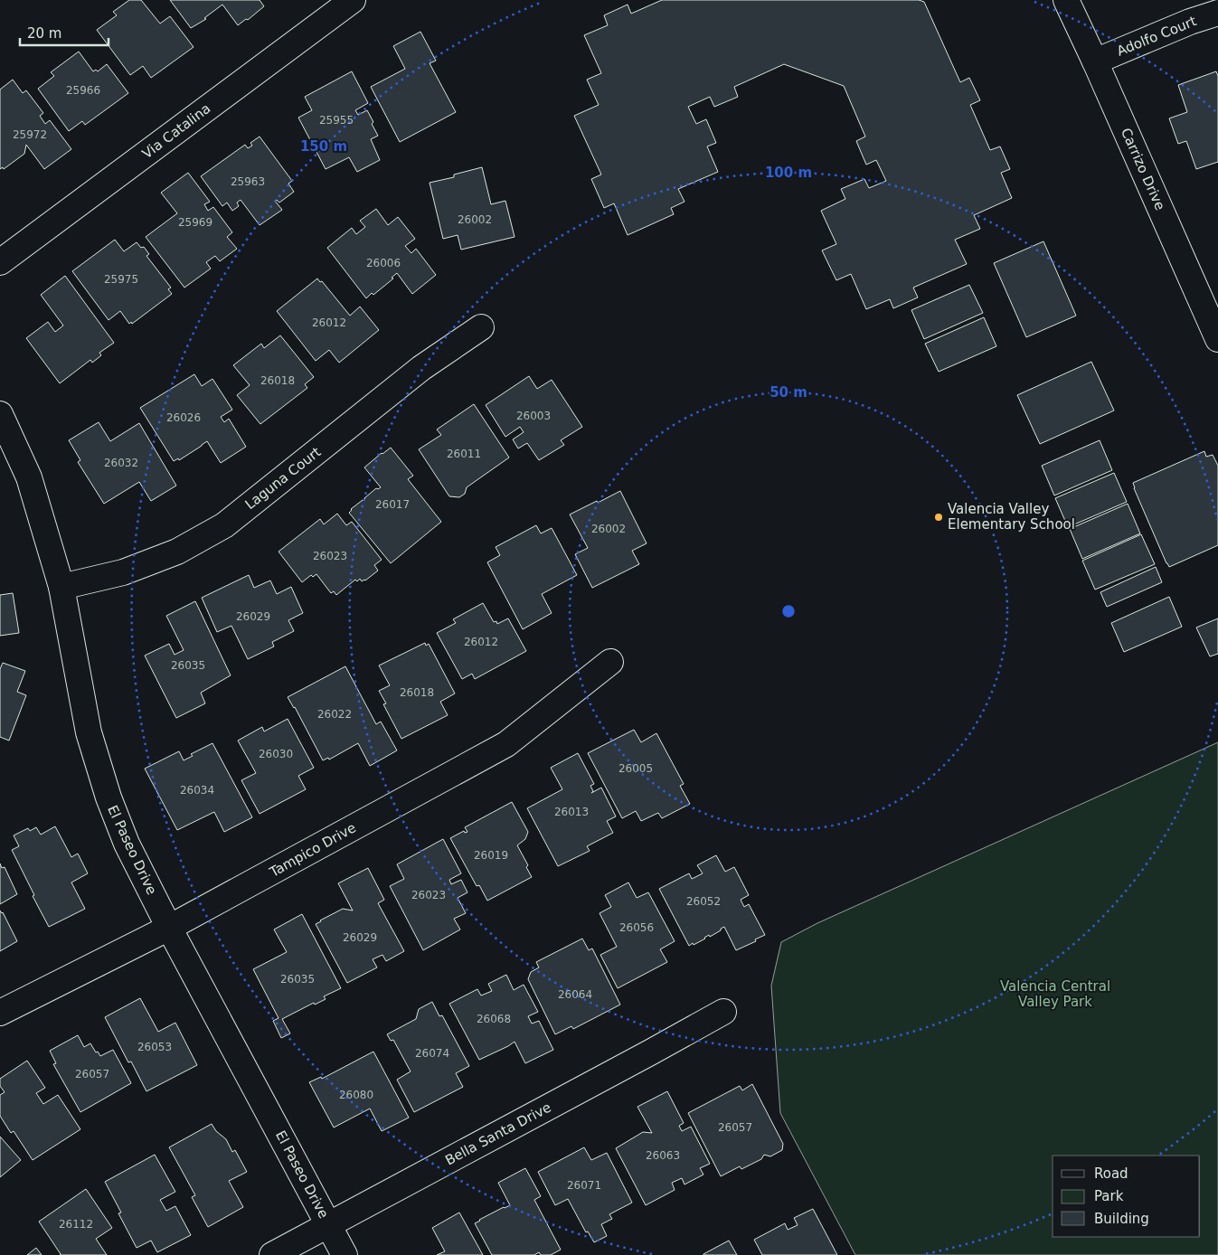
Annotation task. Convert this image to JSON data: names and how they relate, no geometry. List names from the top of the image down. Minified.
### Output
{"streets":{"street":["Adolfo Court","Via Catalina","Carrizo Drive","Laguna Court","El Paseo Drive","Tampico Drive","Bella Santa Drive"]},"crossings":[["Adolfo Court","Carrizo Drive"],["Laguna Court","El Paseo Drive"],["El Paseo Drive","Tampico Drive"],["El Paseo Drive","Bella Santa Drive"]],"parks":["Valencia Central Valley Park"],"places":["Valencia Valley Elementary School"],"house_numbers":["25966","25955","25972","25963","26002","25969","26006","25975","26012","26018","26003","26026","26011","26032","26017","26002","26023","26029","26012","26035","26018","26022","26030","26005","26034","26013","26019","26023","26052","26056","26029","26035","26064","26068","26053","26074","26057","26080","26057","26063","26071","26112"],"legend":["Road","Park","Building"],"scale_bar":"20 m","rings":["150 m","100 m","50 m"]}
